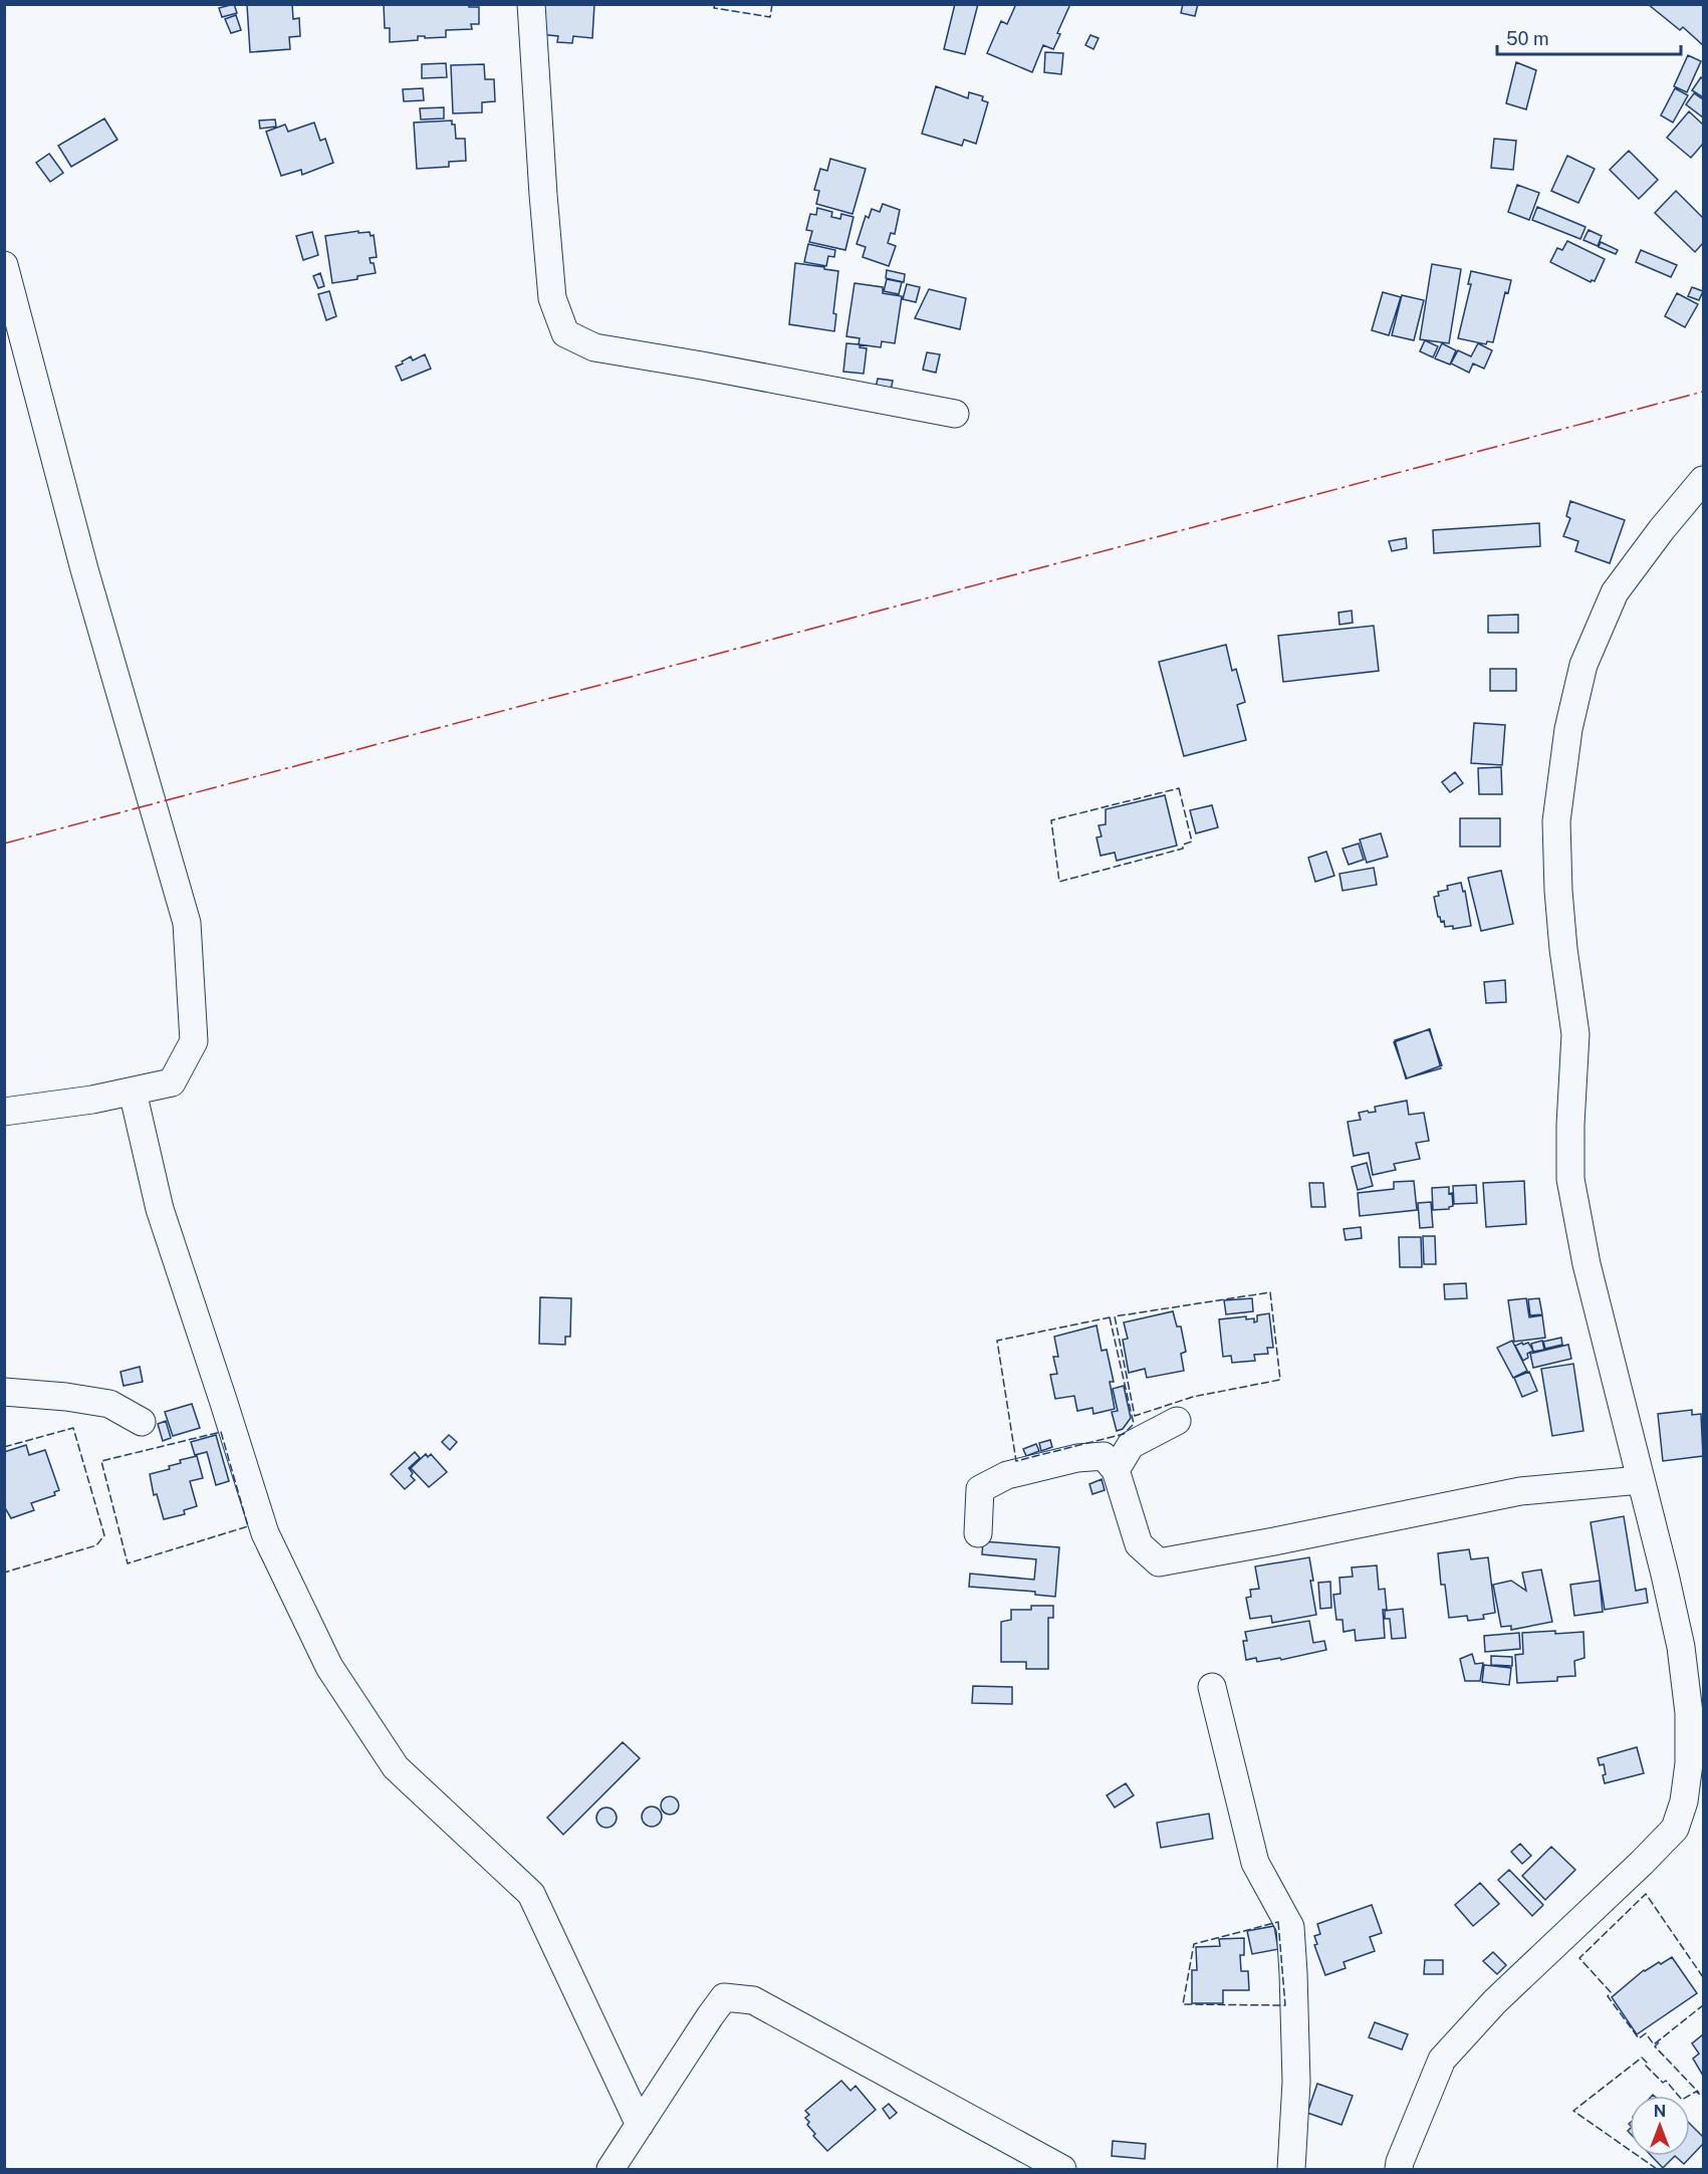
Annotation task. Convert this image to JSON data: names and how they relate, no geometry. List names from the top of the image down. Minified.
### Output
{"scale_bar":"50 m","north":"top"}
